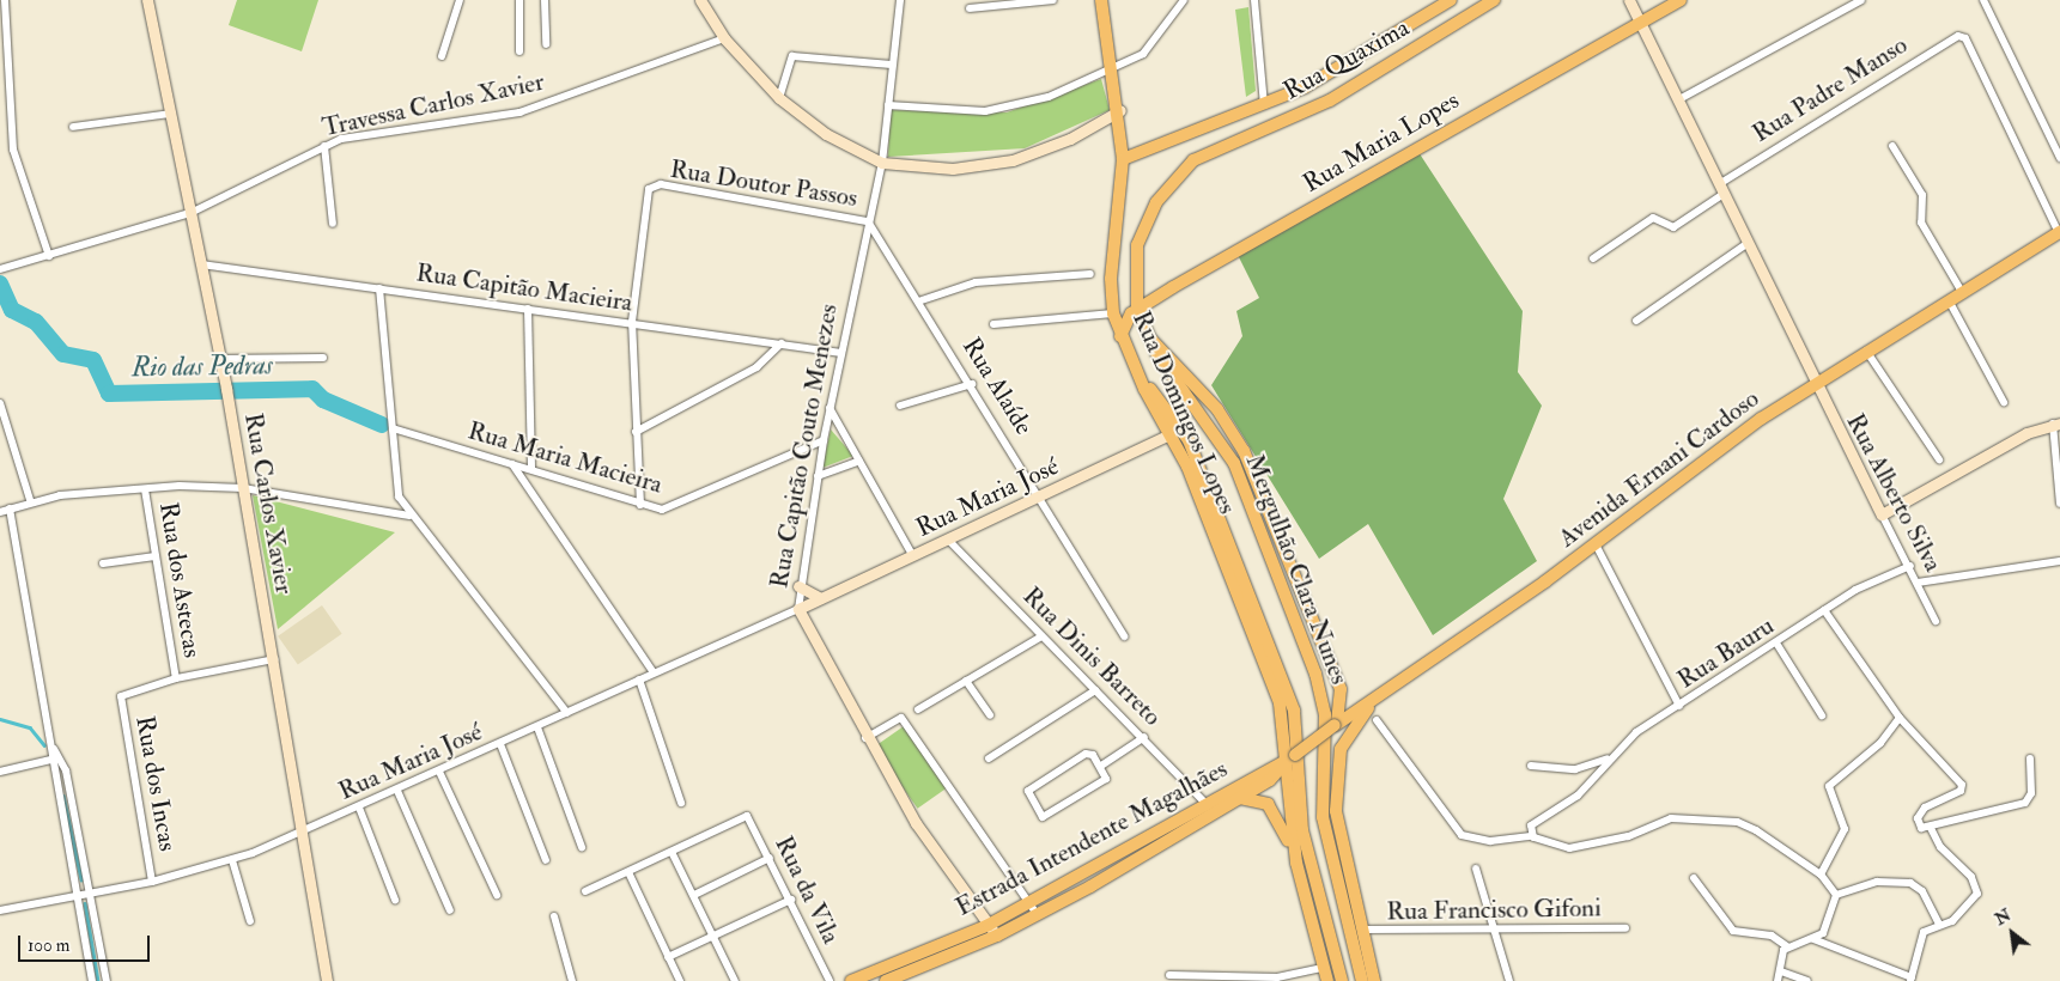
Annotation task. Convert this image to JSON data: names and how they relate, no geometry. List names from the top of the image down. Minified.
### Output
{"streets":{"main road":["Rua Quaxima","Rua Maria Lopes","Rua Domingos Lopes","Avenida Ernani Cardoso","Mergulhão Clara Nunes","Estrada Intendente Magalhães"],"street":["Rua Padre Manso","Travessa Carlos Xavier","Rua Doutor Passos","Rua Capitão Macieira","Rua Alaíde","Rua Capitão Couto Menezes","Rua Maria Macieira","Rua Alberto Silva","Rua Maria José","Rua Carlos Xavier","Rua dos Astecas","Rua Bauru","Rua Dinis Barreto","Rua dos Incas","Rua da Vila","Rua Francisco Gifoni"]},"crossings":[["Rua Quaxima","Rua Domingos Lopes"],["Rua Padre Manso","Avenida Ernani Cardoso"],["Travessa Carlos Xavier","Rua Carlos Xavier"],["Rua Maria Lopes","Rua Domingos Lopes"],["Rua Doutor Passos","Rua Capitão Macieira"],["Rua Doutor Passos","Rua Alaíde"],["Rua Doutor Passos","Rua Capitão Couto Menezes"],["Rua Capitão Macieira","Rua Capitão Couto Menezes"],["Rua Capitão Macieira","Rua Carlos Xavier"],["Rua Alaíde","Rua Capitão Couto Menezes"],["Rua Alaíde","Rua Maria José"],["Rua Domingos Lopes","Avenida Ernani Cardoso"],["Rua Domingos Lopes","Rua Maria José"],["Rua Domingos Lopes","Mergulhão Clara Nunes"],["Rua Domingos Lopes","Estrada Intendente Magalhães"],["Rua Capitão Couto Menezes","Rua Maria Macieira"],["Rua Capitão Couto Menezes","Rua Maria José"],["Rua Capitão Couto Menezes","Estrada Intendente Magalhães"],["Avenida Ernani Cardoso","Rua Alberto Silva"],["Avenida Ernani Cardoso","Rua Bauru"],["Avenida Ernani Cardoso","Estrada Intendente Magalhães"],["Rua Alberto Silva","Rua Bauru"],["Rua Maria José","Rua Carlos Xavier"],["Rua Maria José","Rua Dinis Barreto"],["Rua Maria José","Rua dos Incas"],["Rua dos Astecas","Rua dos Incas"],["Rua Dinis Barreto","Estrada Intendente Magalhães"]],"water":["Rio das Pedras"],"scale_bar":"100 m","north":"top left"}
